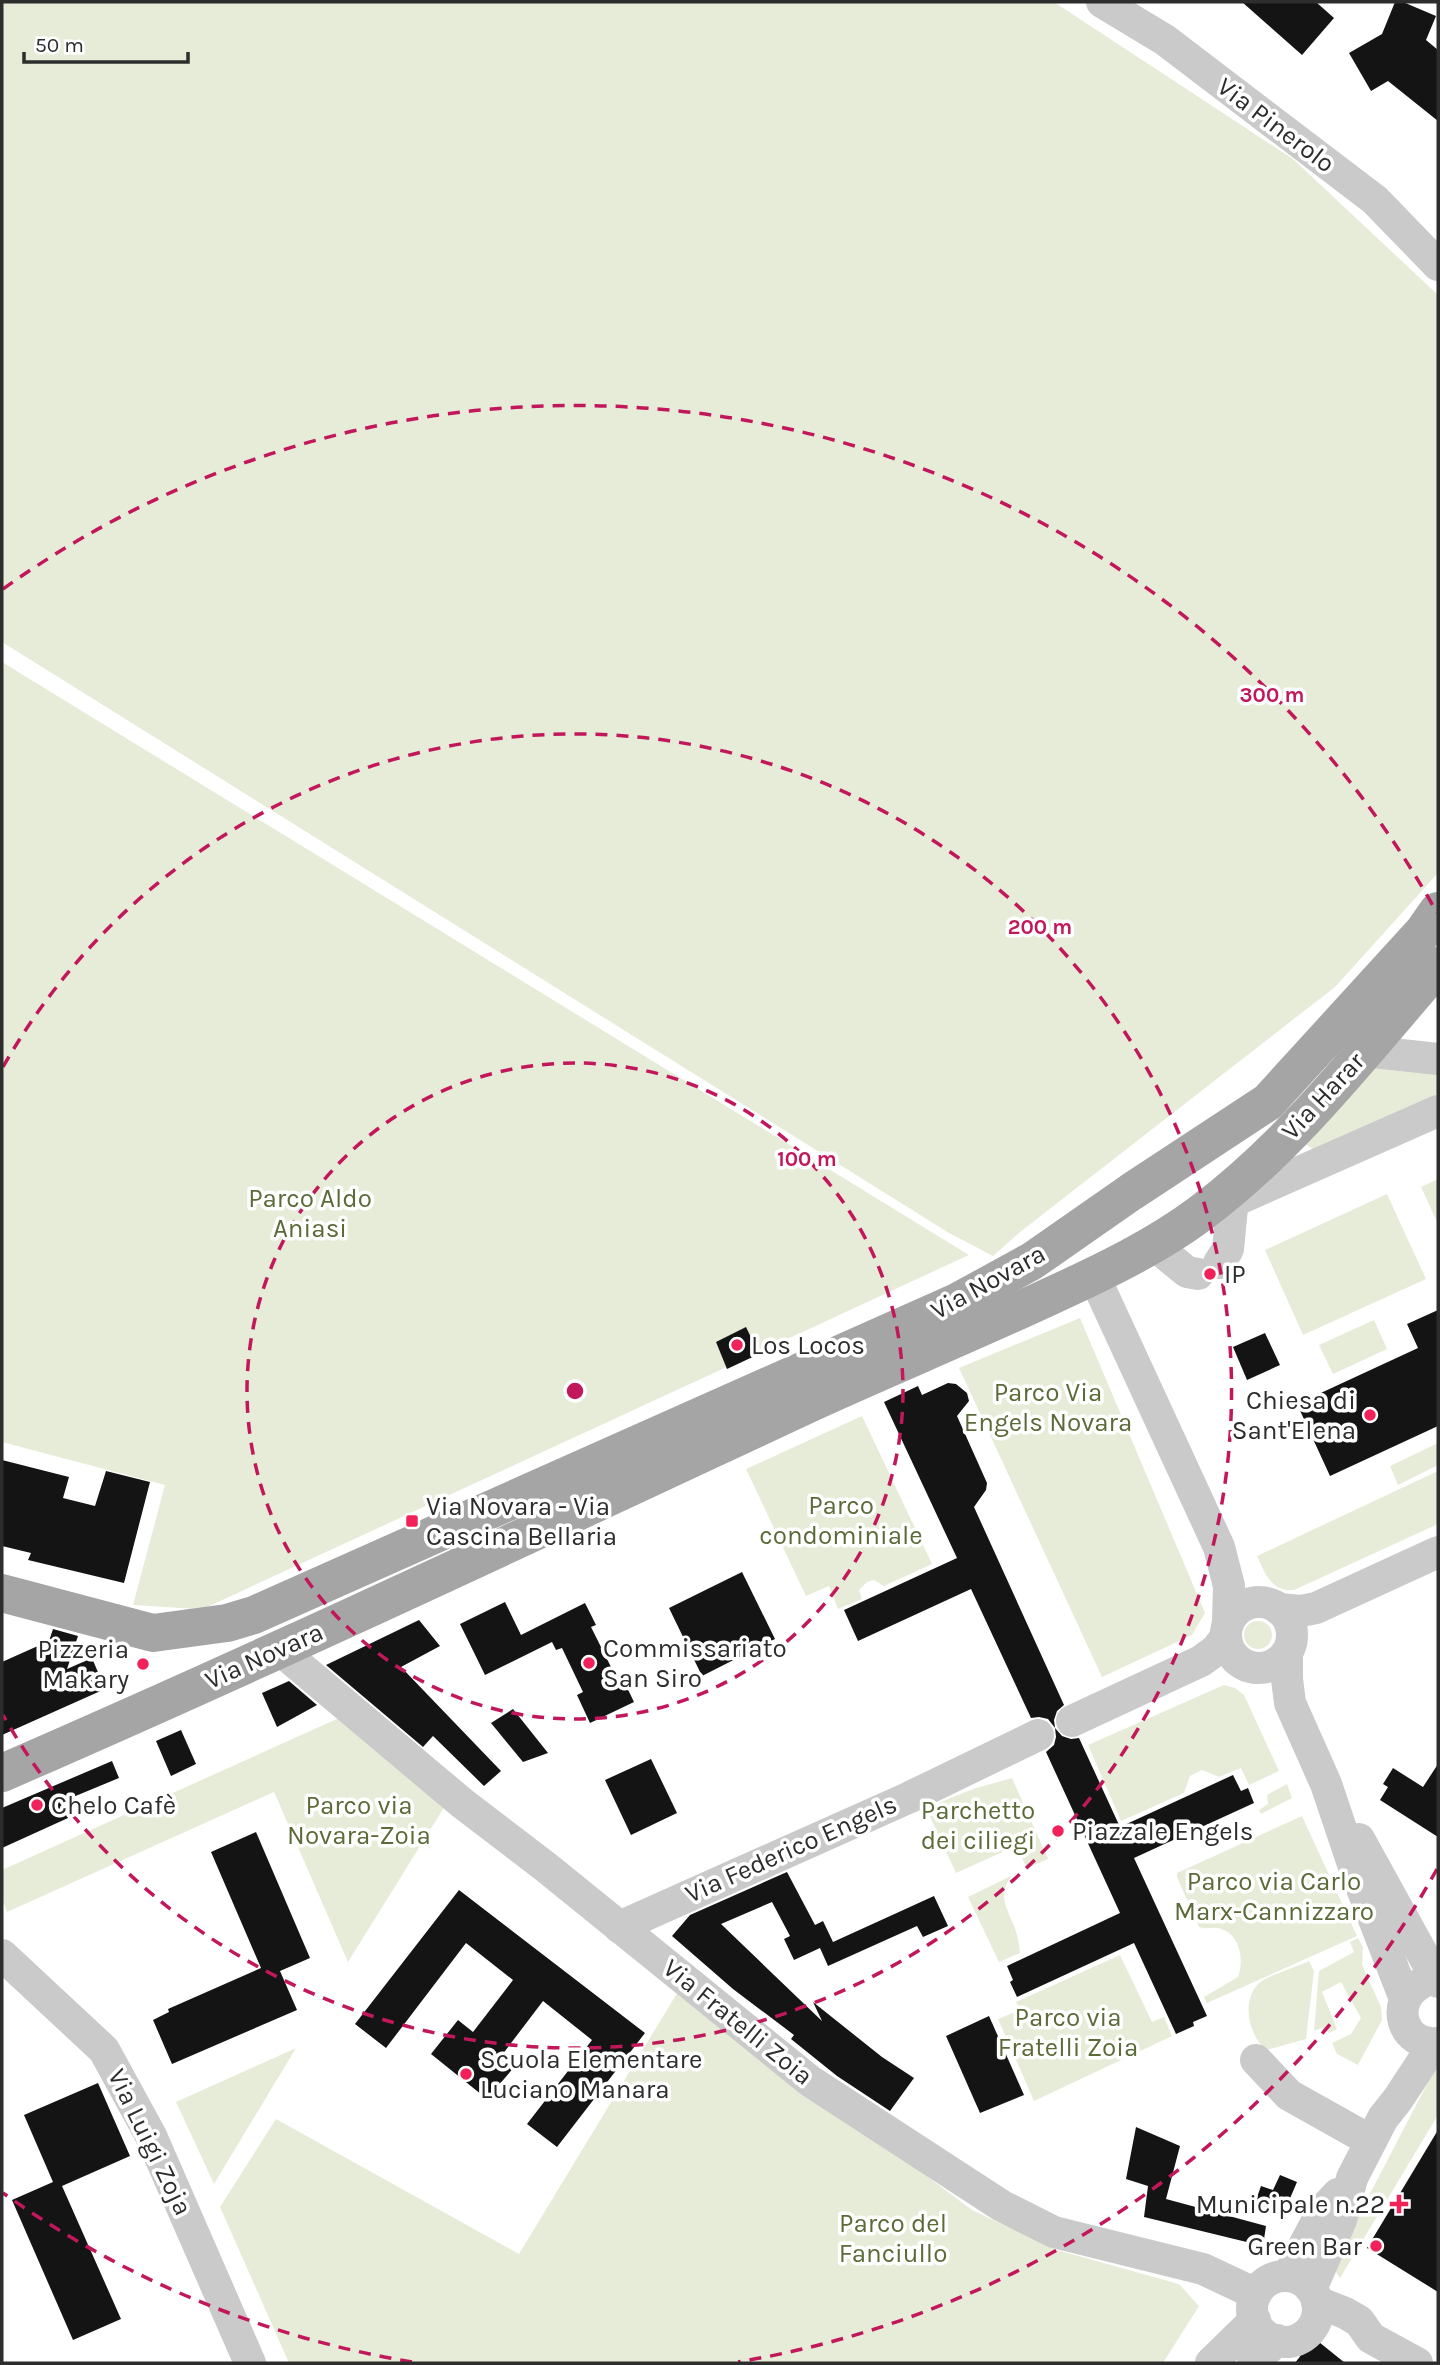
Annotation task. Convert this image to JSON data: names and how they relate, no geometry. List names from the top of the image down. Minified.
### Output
{"streets":{"main road":["Via Harar","Via Novara"],"street":["Via Pinerolo","Via Federico Engels","Via Fratelli Zoia","Via Luigi Zoja"]},"crossings":[["Via Harar","Via Novara"],["Via Novara","Via Fratelli Zoia"],["Via Federico Engels","Via Fratelli Zoia"]],"parks":["Parco Aldo Aniasi","Parco Via Engels Novara","Parco condominiale","Parco via Novara-Zoia","Parchetto dei ciliegi","Parco via Carlo Marx-Cannizzaro","Parco via Fratelli Zoia","Parco del Fanciullo"],"places":{"other":["IP","Los Locos","Chiesa di Sant'Elena","Commissariato San Siro","Pizzeria Makary","Chelo Cafè","Piazzale Engels","Scuola Elementare Luciano Manara","Green Bar"],"transit":["Via Novara - Via Cascina Bellaria"],"health":["Municipale n.22"]},"scale_bar":"50 m","rings":["300 m","200 m","100 m"]}
